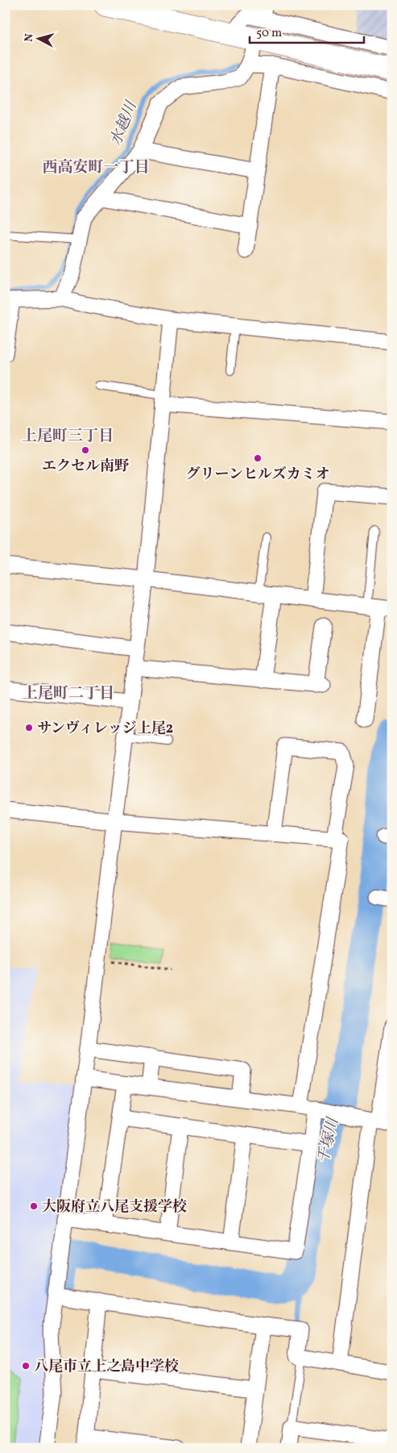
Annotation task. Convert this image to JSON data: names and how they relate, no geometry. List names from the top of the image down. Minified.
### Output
{"districts":["西高安町一丁目","上尾町三丁目","上尾町二丁目"],"water":["水越川","千塚川"],"places":["エクセル南野","グリーンヒルズカミオ","サンヴィレッジ上尾2","大阪府立八尾支援学校","八尾市立上之島中学校"],"scale_bar":"50 m","north":"left"}
